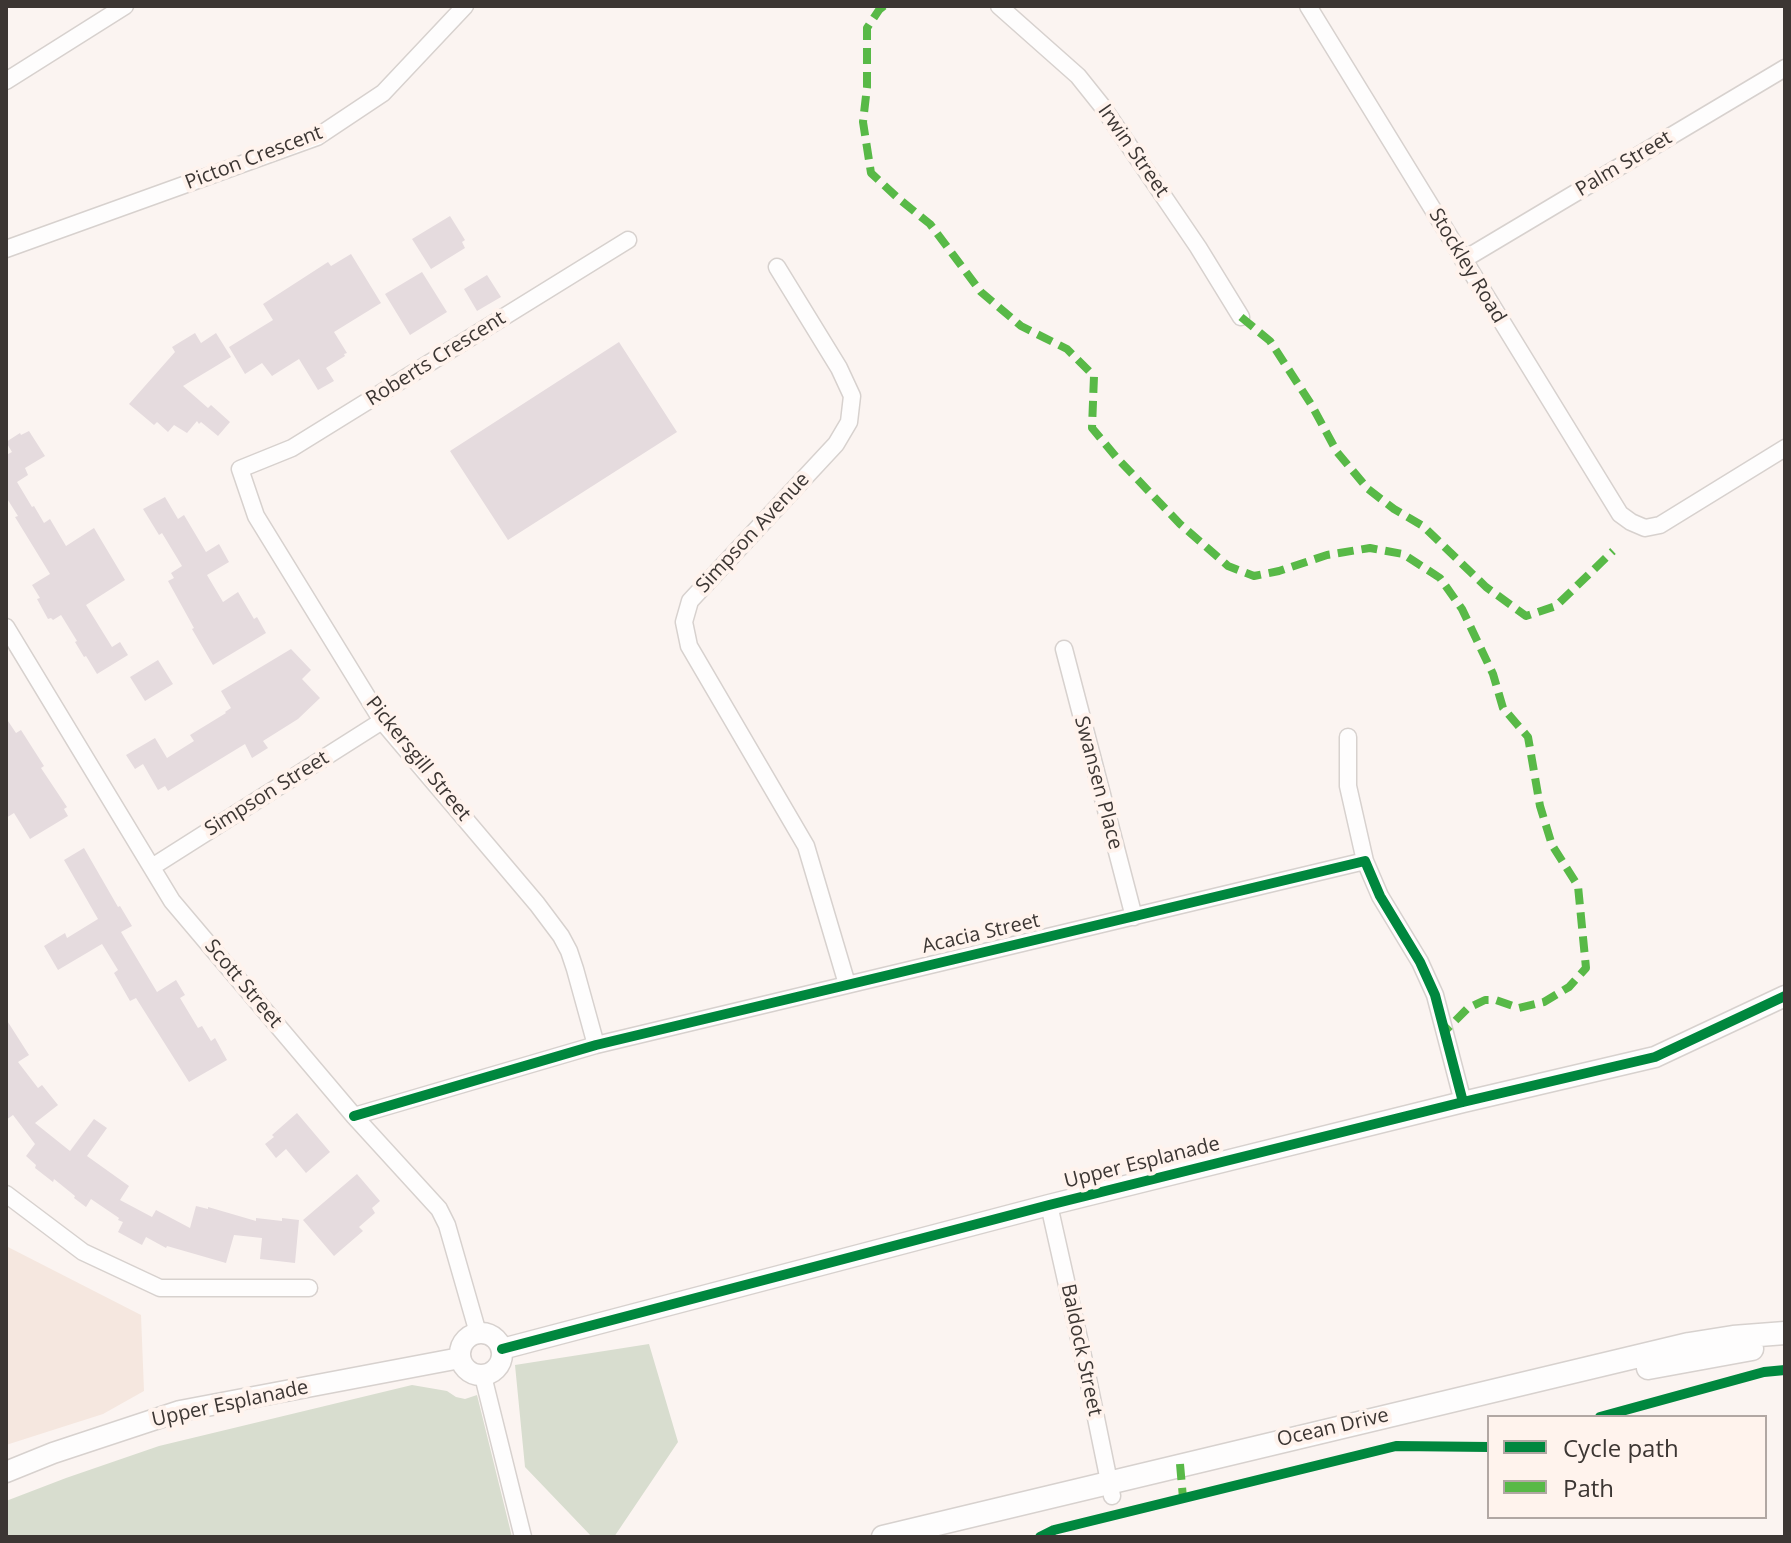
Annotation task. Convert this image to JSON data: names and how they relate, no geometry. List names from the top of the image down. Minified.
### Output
{"streets":{"main road":["Ocean Drive"],"street":["Irwin Street","Picton Crescent","Palm Street","Stockley Road","Roberts Crescent","Simpson Avenue","Pickersgill Street","Swansen Place","Simpson Street","Acacia Street","Scott Street","Upper Esplanade","Baldock Street"]},"crossings":[["Palm Street","Stockley Road"],["Roberts Crescent","Pickersgill Street"],["Simpson Avenue","Acacia Street"],["Pickersgill Street","Simpson Street"],["Pickersgill Street","Acacia Street"],["Swansen Place","Acacia Street"],["Simpson Street","Scott Street"],["Acacia Street","Scott Street"],["Scott Street","Upper Esplanade"],["Upper Esplanade","Baldock Street"],["Baldock Street","Ocean Drive"]],"legend":["Cycle path","Path"]}
